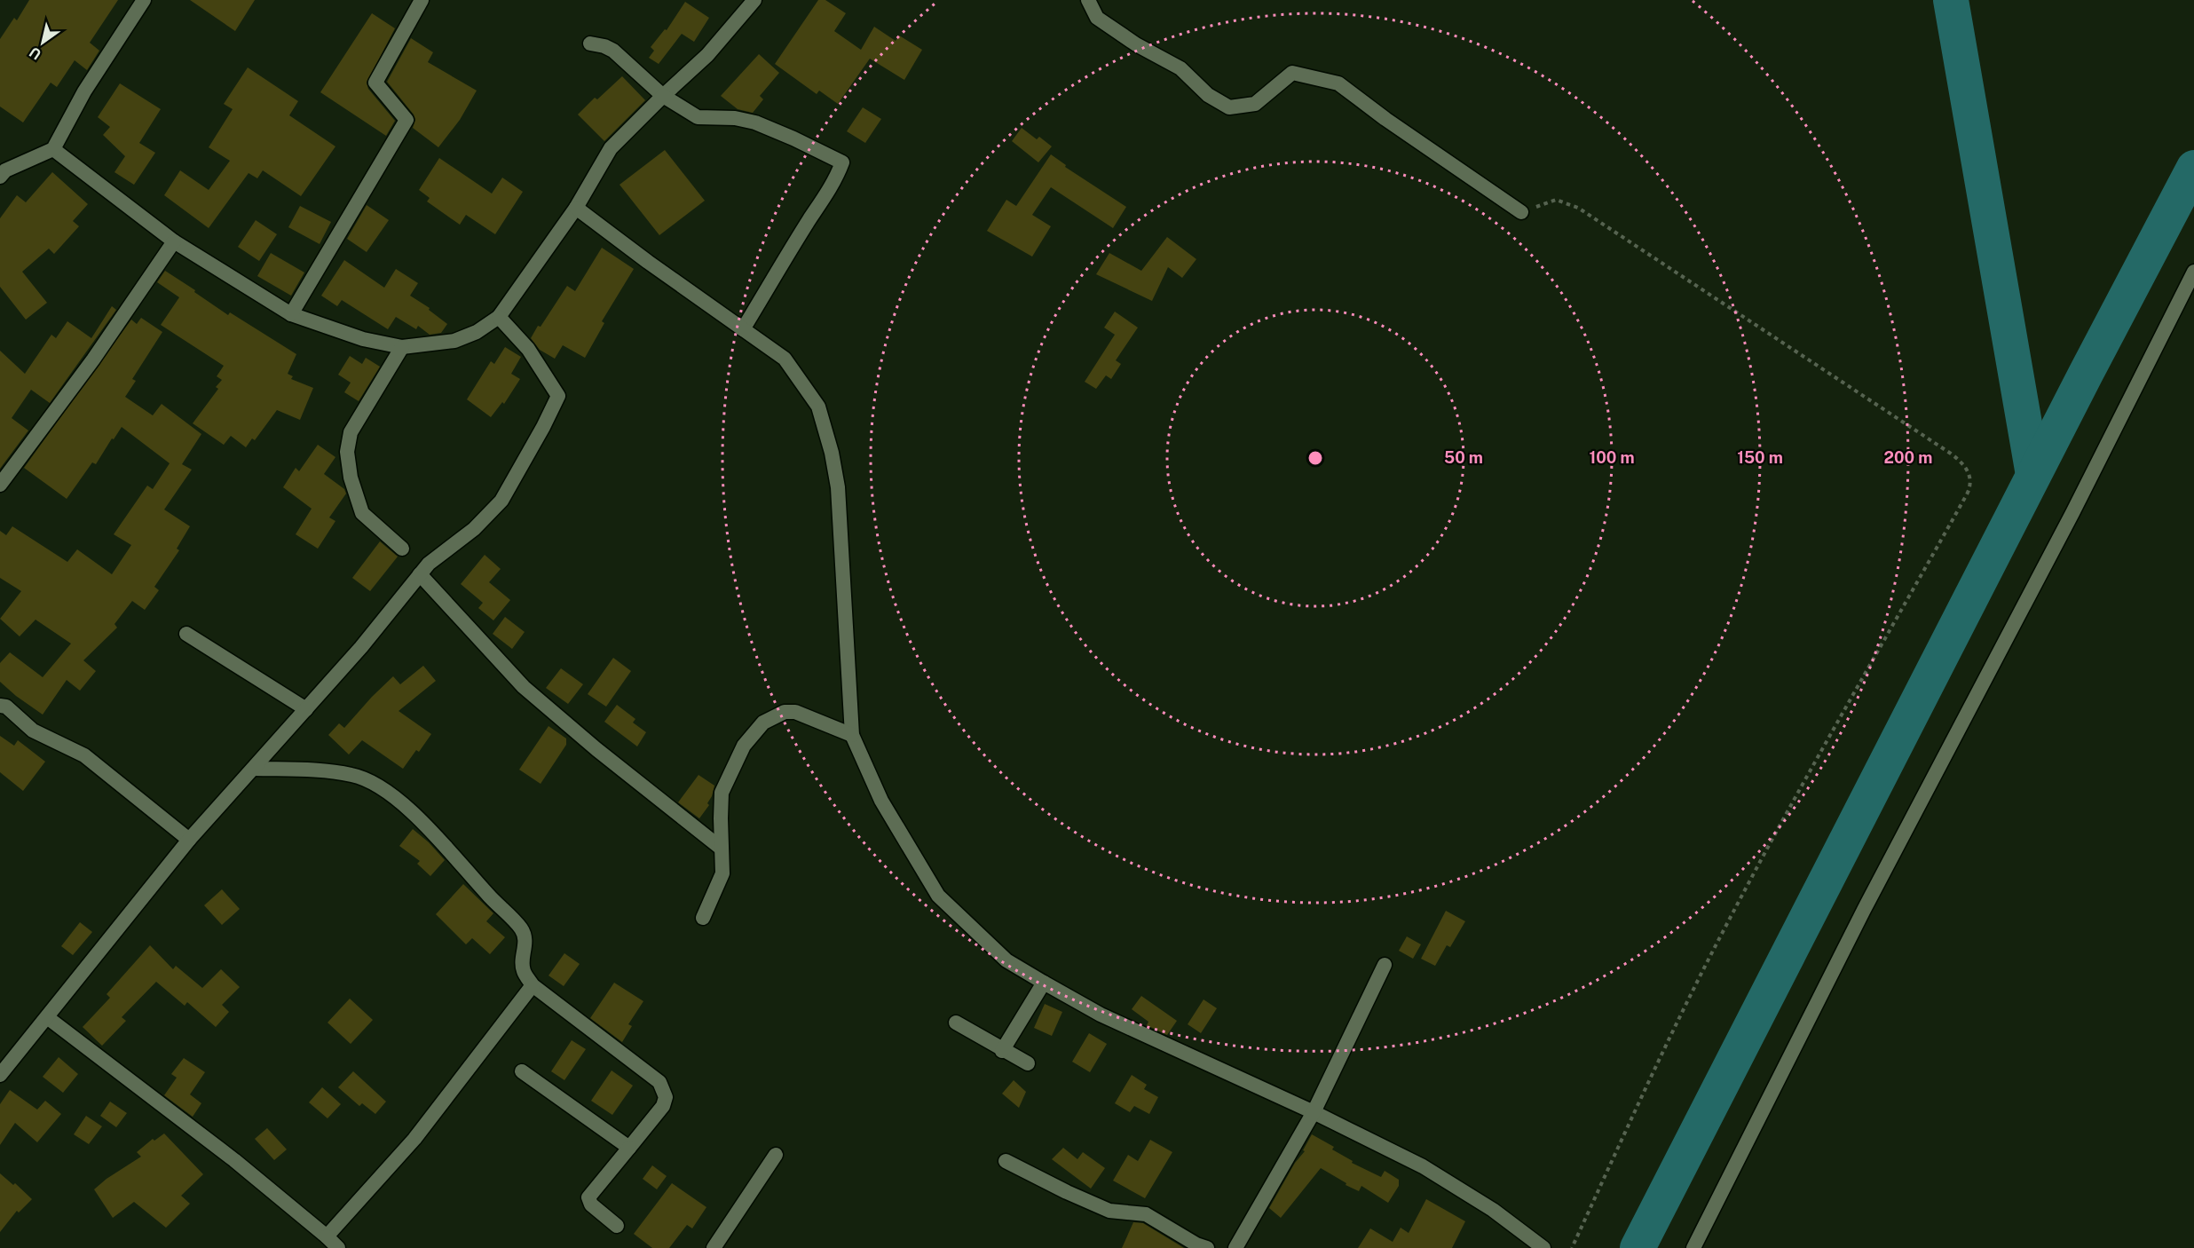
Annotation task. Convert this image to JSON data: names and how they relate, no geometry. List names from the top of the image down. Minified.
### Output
{"north":"bottom left","rings":["50 m","100 m","150 m","200 m"]}
